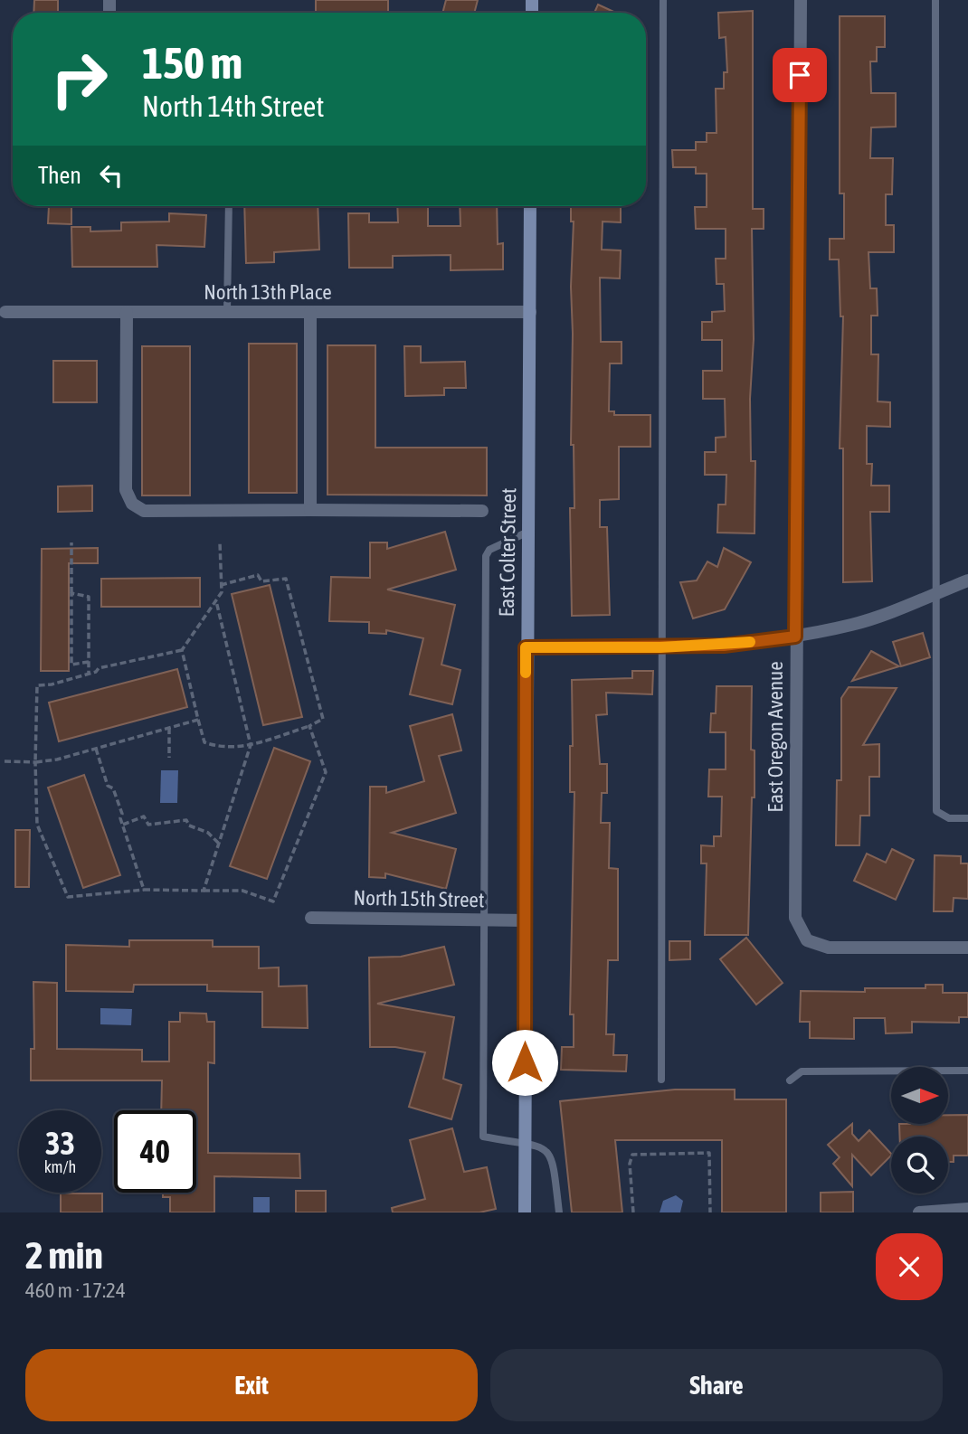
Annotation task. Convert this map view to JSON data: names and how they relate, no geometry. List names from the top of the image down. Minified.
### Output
{"streets":{"street":["North 13th Place","East Colter Street","East Oregon Avenue","North 15th Street"]},"crossings":[["North 13th Place","East Colter Street"],["East Colter Street","North 15th Street"]],"north":"right","page":{"turn":["150 m","North 14th Street"],"then":"Then","speed":"33 km/h","limit":"40","heading":["2 min","460 m · 17:24"],"buttons":["Exit","Share"]}}
